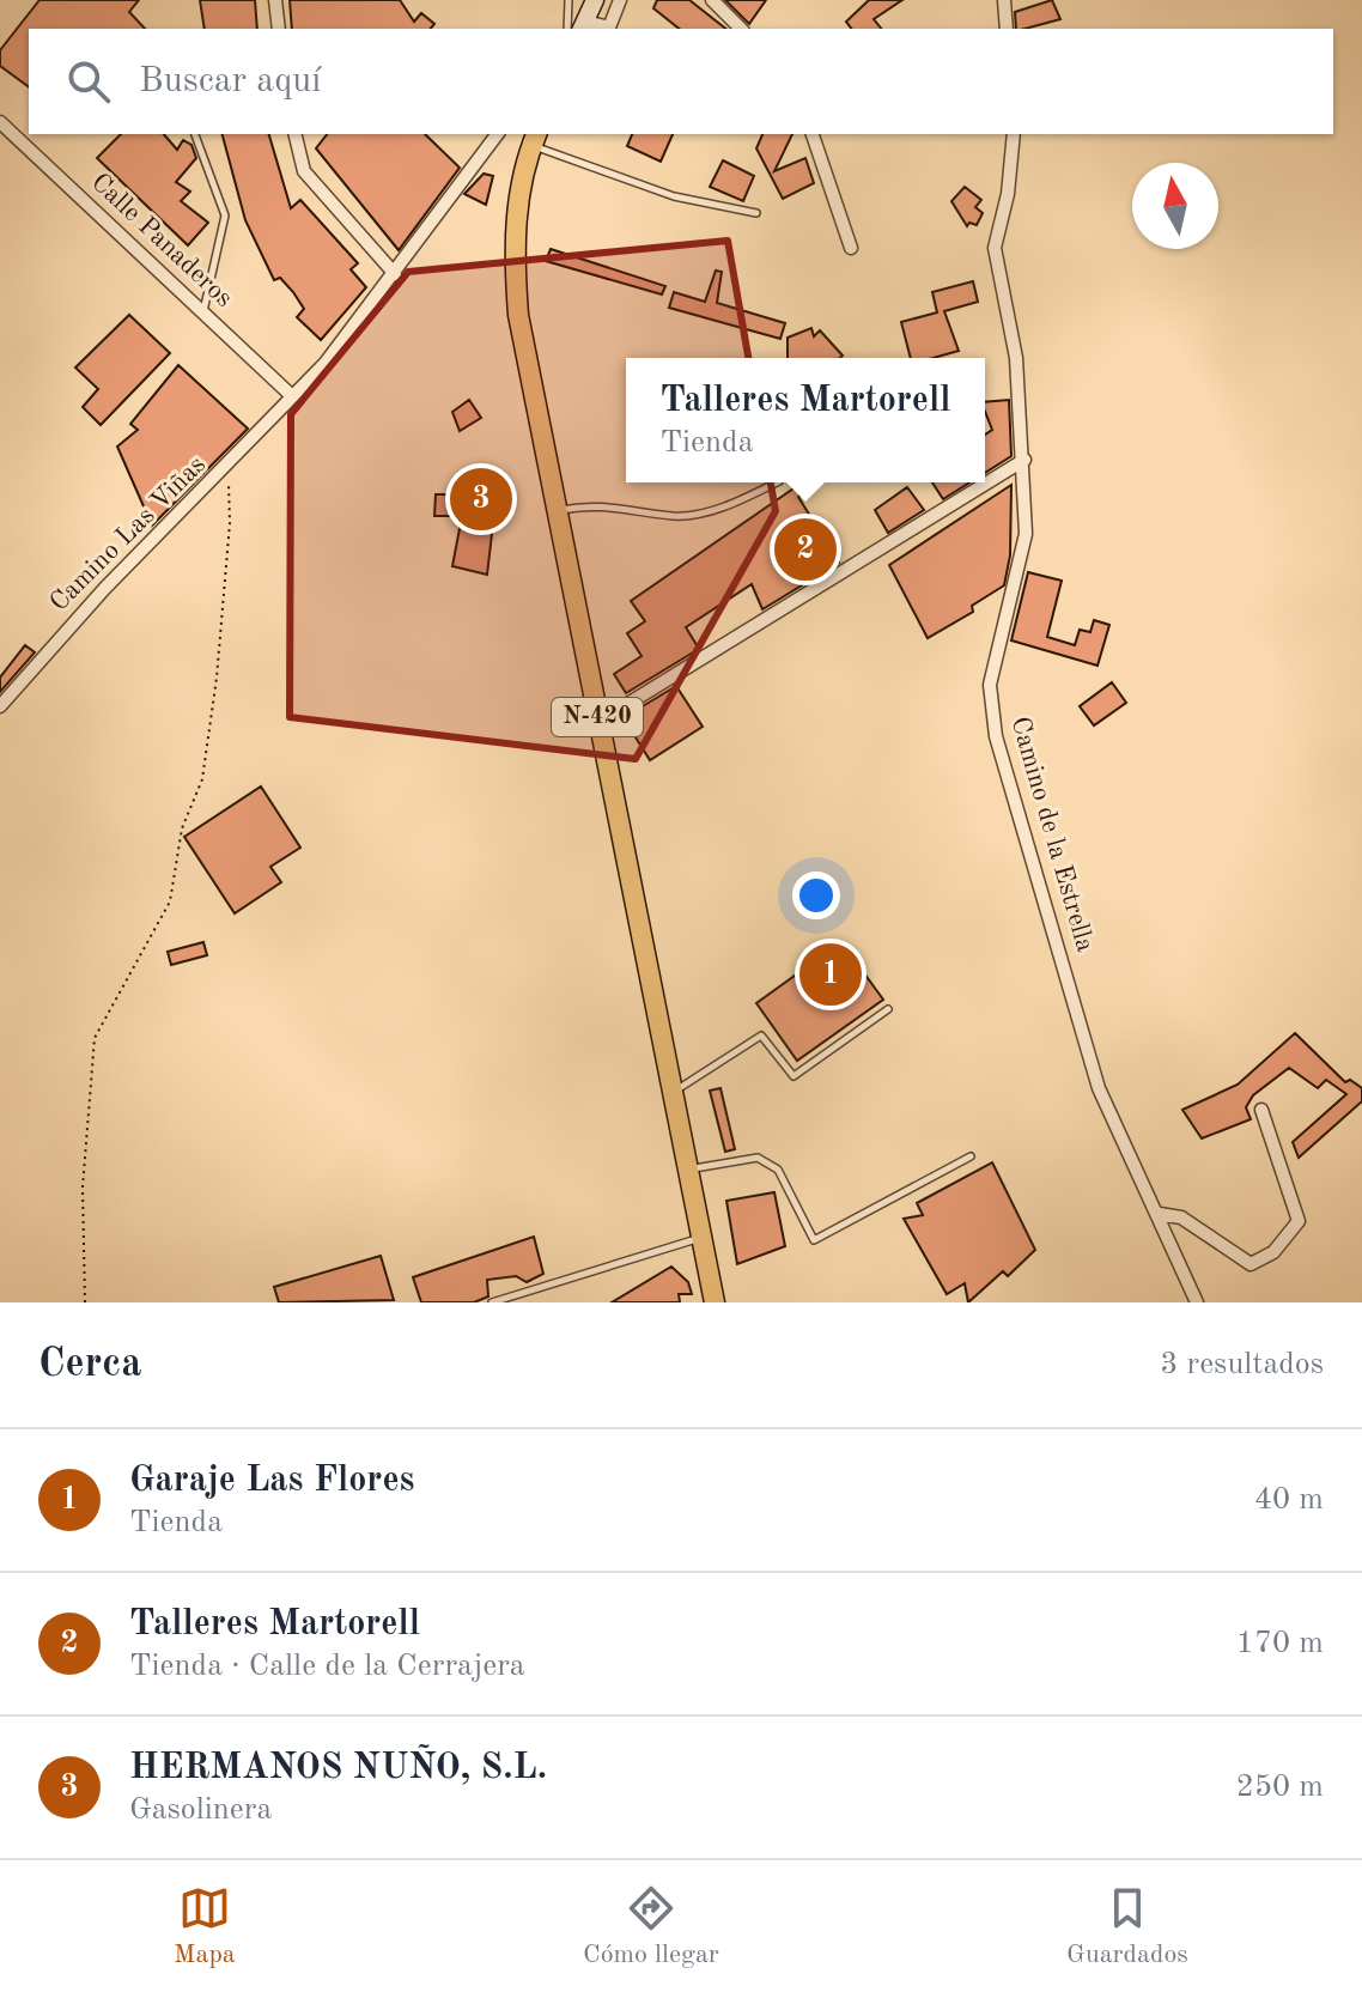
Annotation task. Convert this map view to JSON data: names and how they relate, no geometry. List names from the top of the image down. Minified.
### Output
{"streets":{"highway":["N-420"],"street":["Calle Panaderos","Camino Las Viñas","Camino de la Estrella"]},"crossings":[["Calle Panaderos","Camino Las Viñas"]],"north":"top","page":{"search":"Buscar aquí","popup":["Talleres Martorell","Tienda"],"pins":["3","2","1"],"heading":["Cerca","3 resultados"],"list":[{"mark":"1","name":"Garaje Las Flores","note":"Tienda","value":"40 m"},{"mark":"2","name":"Talleres Martorell","note":"Tienda · Calle de la Cerrajera","value":"170 m"},{"mark":"3","name":"HERMANOS NUÑO, S.L.","note":"Gasolinera","value":"250 m"}],"nav":["Mapa","Cómo llegar","Guardados"]}}
